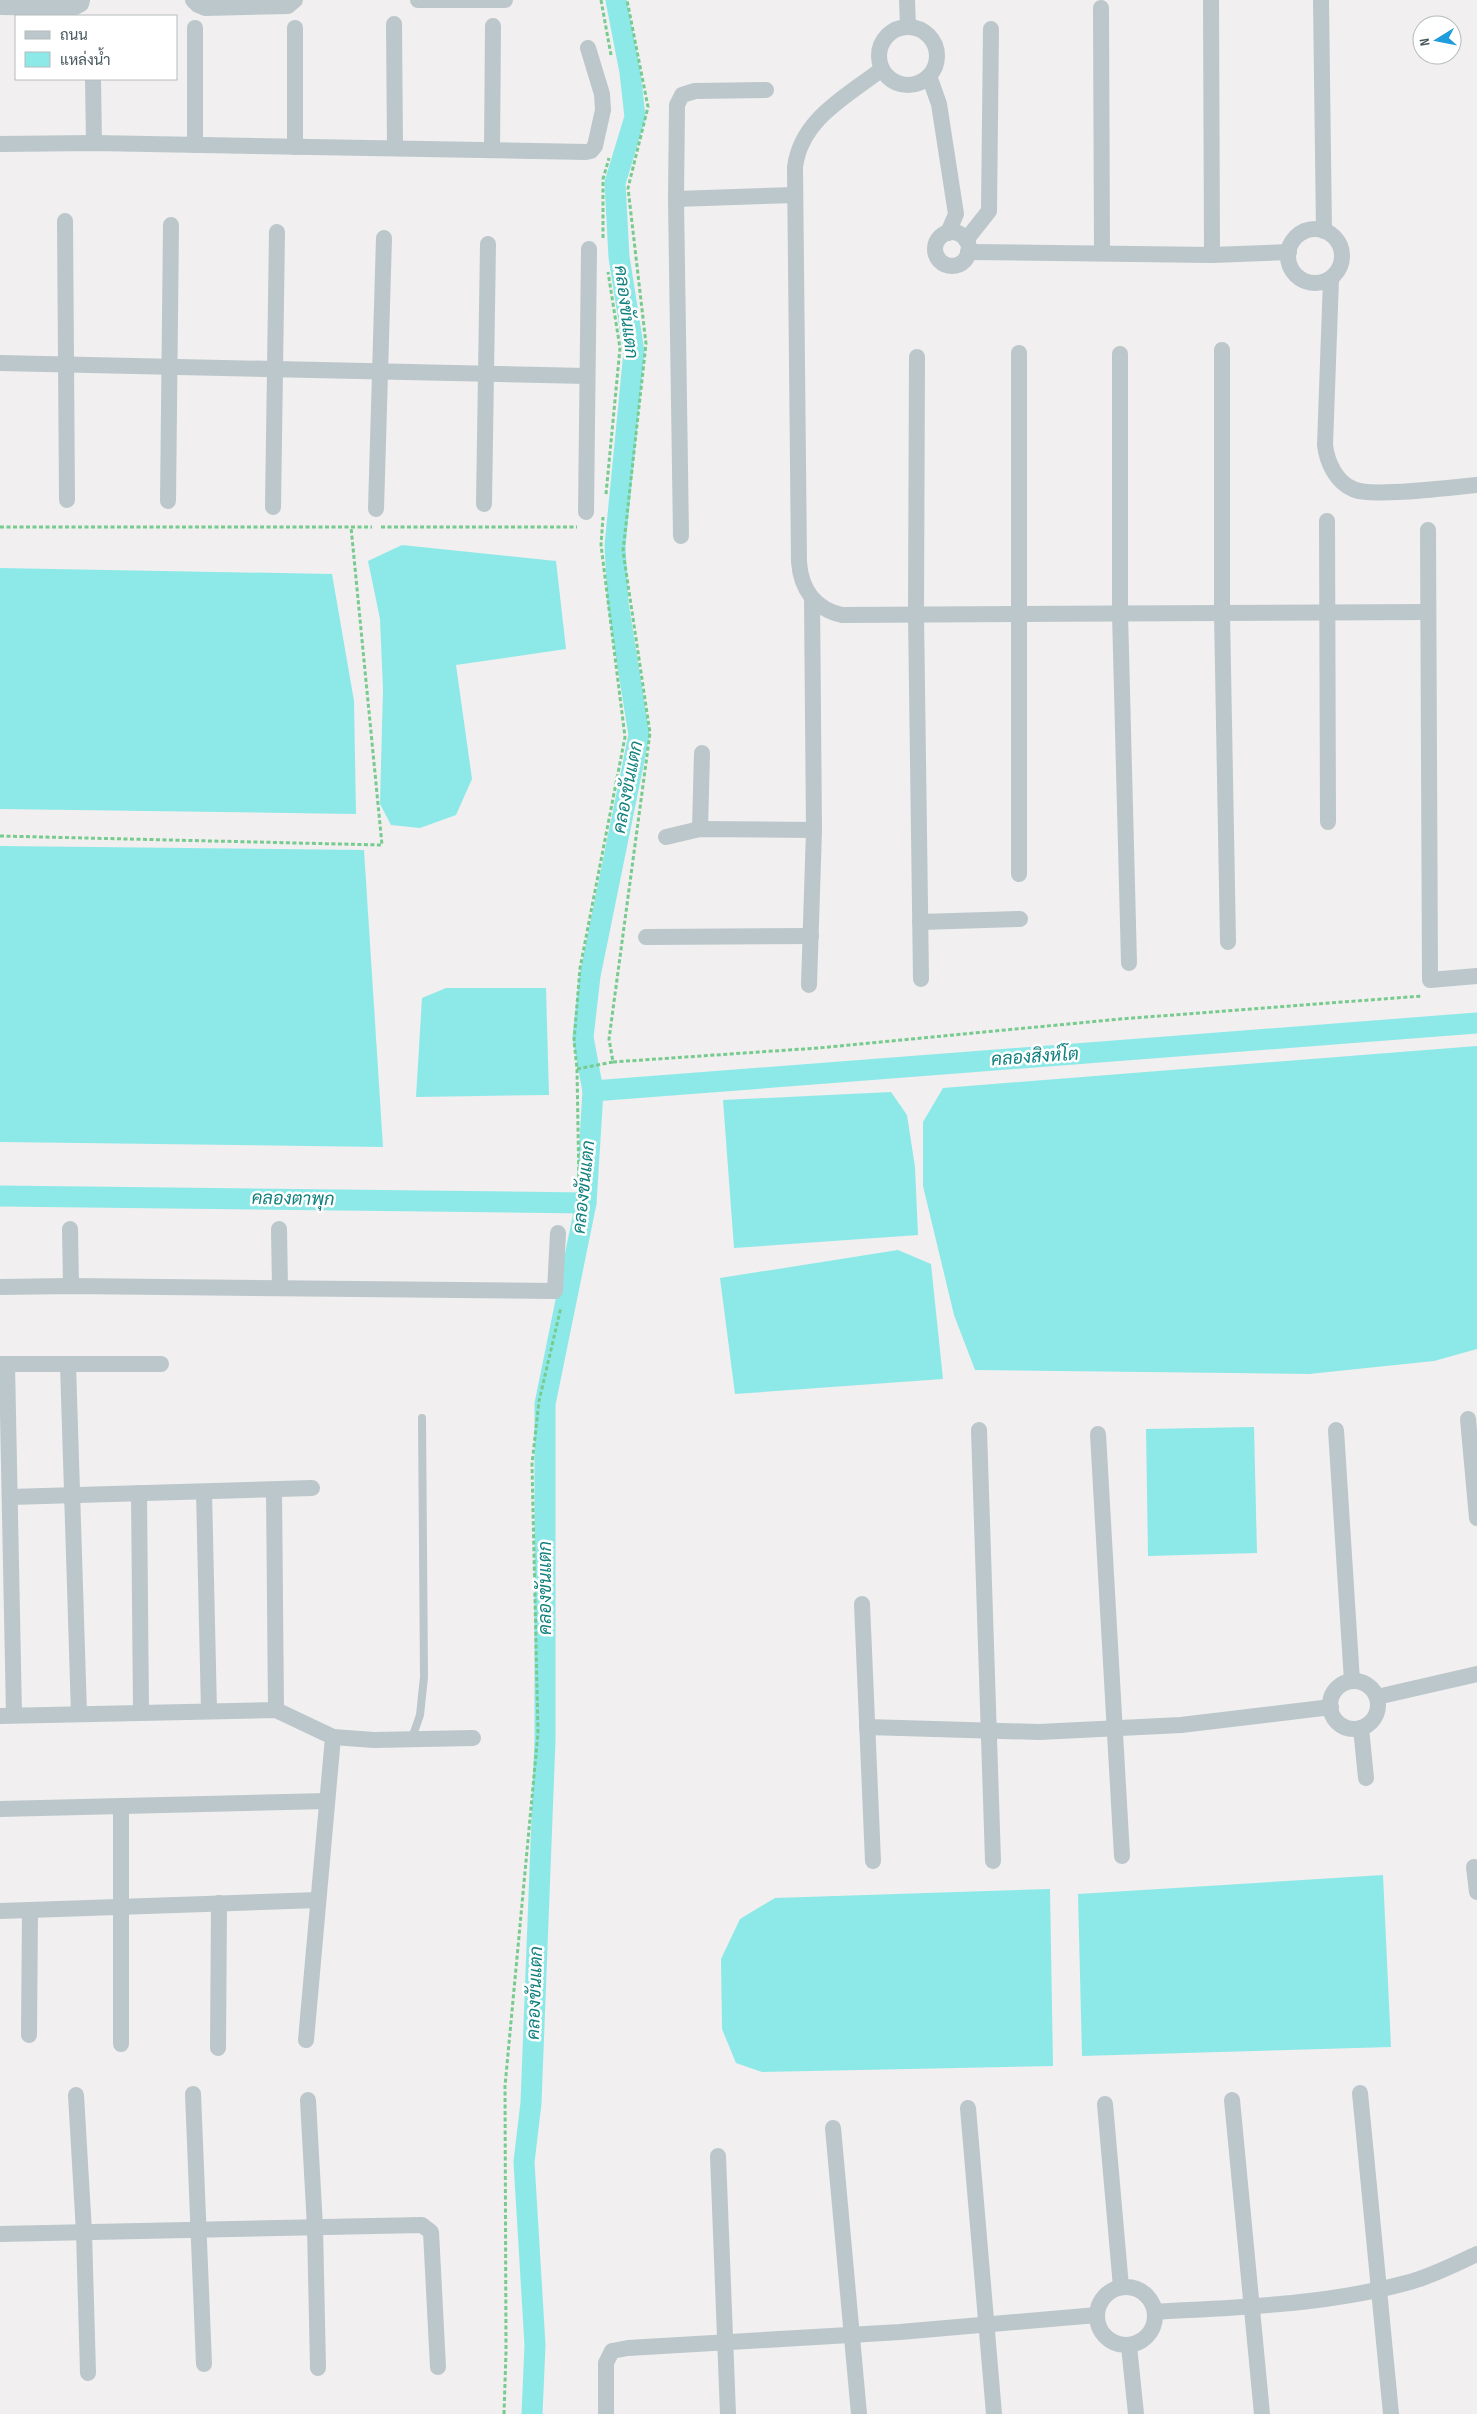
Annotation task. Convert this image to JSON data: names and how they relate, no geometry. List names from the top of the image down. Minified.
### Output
{"water":["คลองขันแตก","คลองสิงห์โต","คลองตาพุก"],"legend":["ถนน","แหล่งน้ำ"],"north":"left"}
